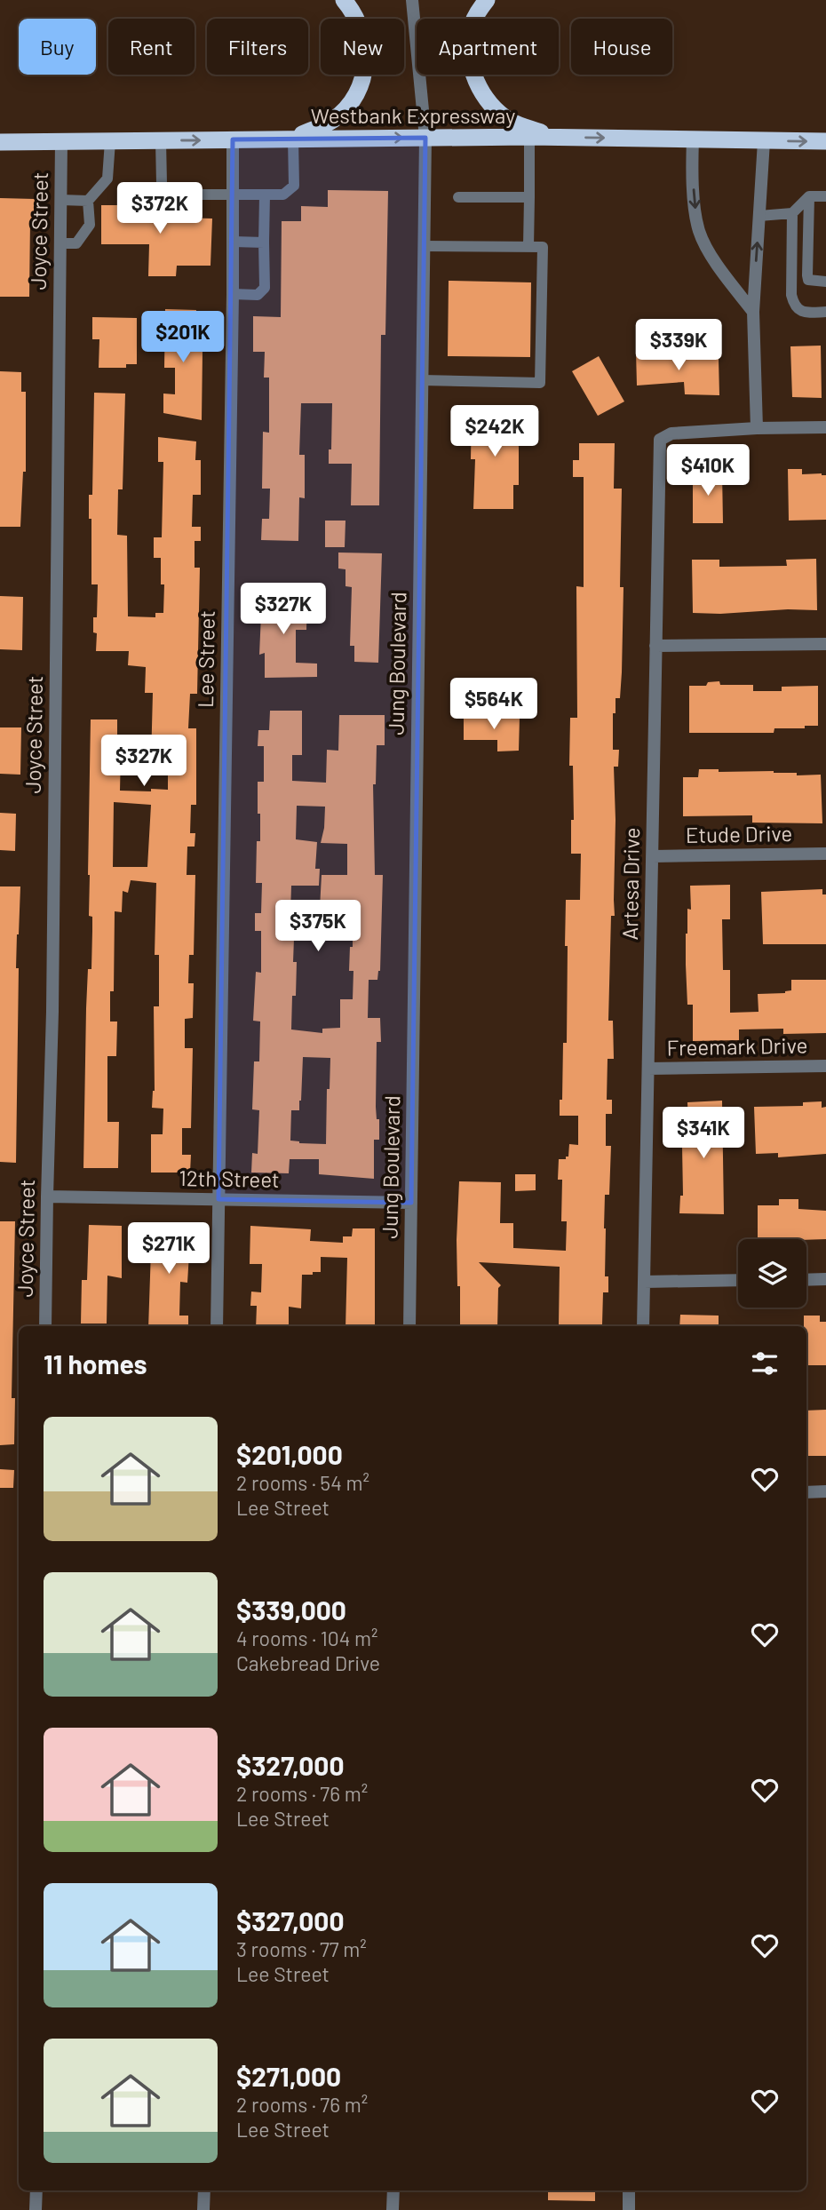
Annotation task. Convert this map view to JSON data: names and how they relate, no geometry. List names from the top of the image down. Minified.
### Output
{"streets":{"highway":["Westbank Expressway"],"street":["Joyce Street","Lee Street","Jung Boulevard","Etude Drive","Artesa Drive","Freemark Drive","12th Street"]},"crossings":[["Westbank Expressway","Joyce Street"],["Westbank Expressway","Lee Street"],["Westbank Expressway","Jung Boulevard"],["Joyce Street","12th Street"],["Lee Street","12th Street"],["Jung Boulevard","12th Street"],["Etude Drive","Artesa Drive"],["Artesa Drive","Freemark Drive"]],"one_way":["Westbank Expressway"],"page":{"chip":["Buy","Rent","Filters","New","Apartment","House"],"price":["$372K","$201K","$339K","$242K","$410K","$327K","$564K","$327K","$375K","$341K","$271K"],"heading":"11 homes","list":[{"name":"$201,000","note":"2 rooms · 54 m² · Lee Street"},{"name":"$339,000","note":"4 rooms · 104 m² · Cakebread Drive"},{"name":"$327,000","note":"2 rooms · 76 m² · Lee Street"},{"name":"$327,000","note":"3 rooms · 77 m² · Lee Street"},{"name":"$271,000","note":"2 rooms · 76 m² · Lee Street"}]}}
